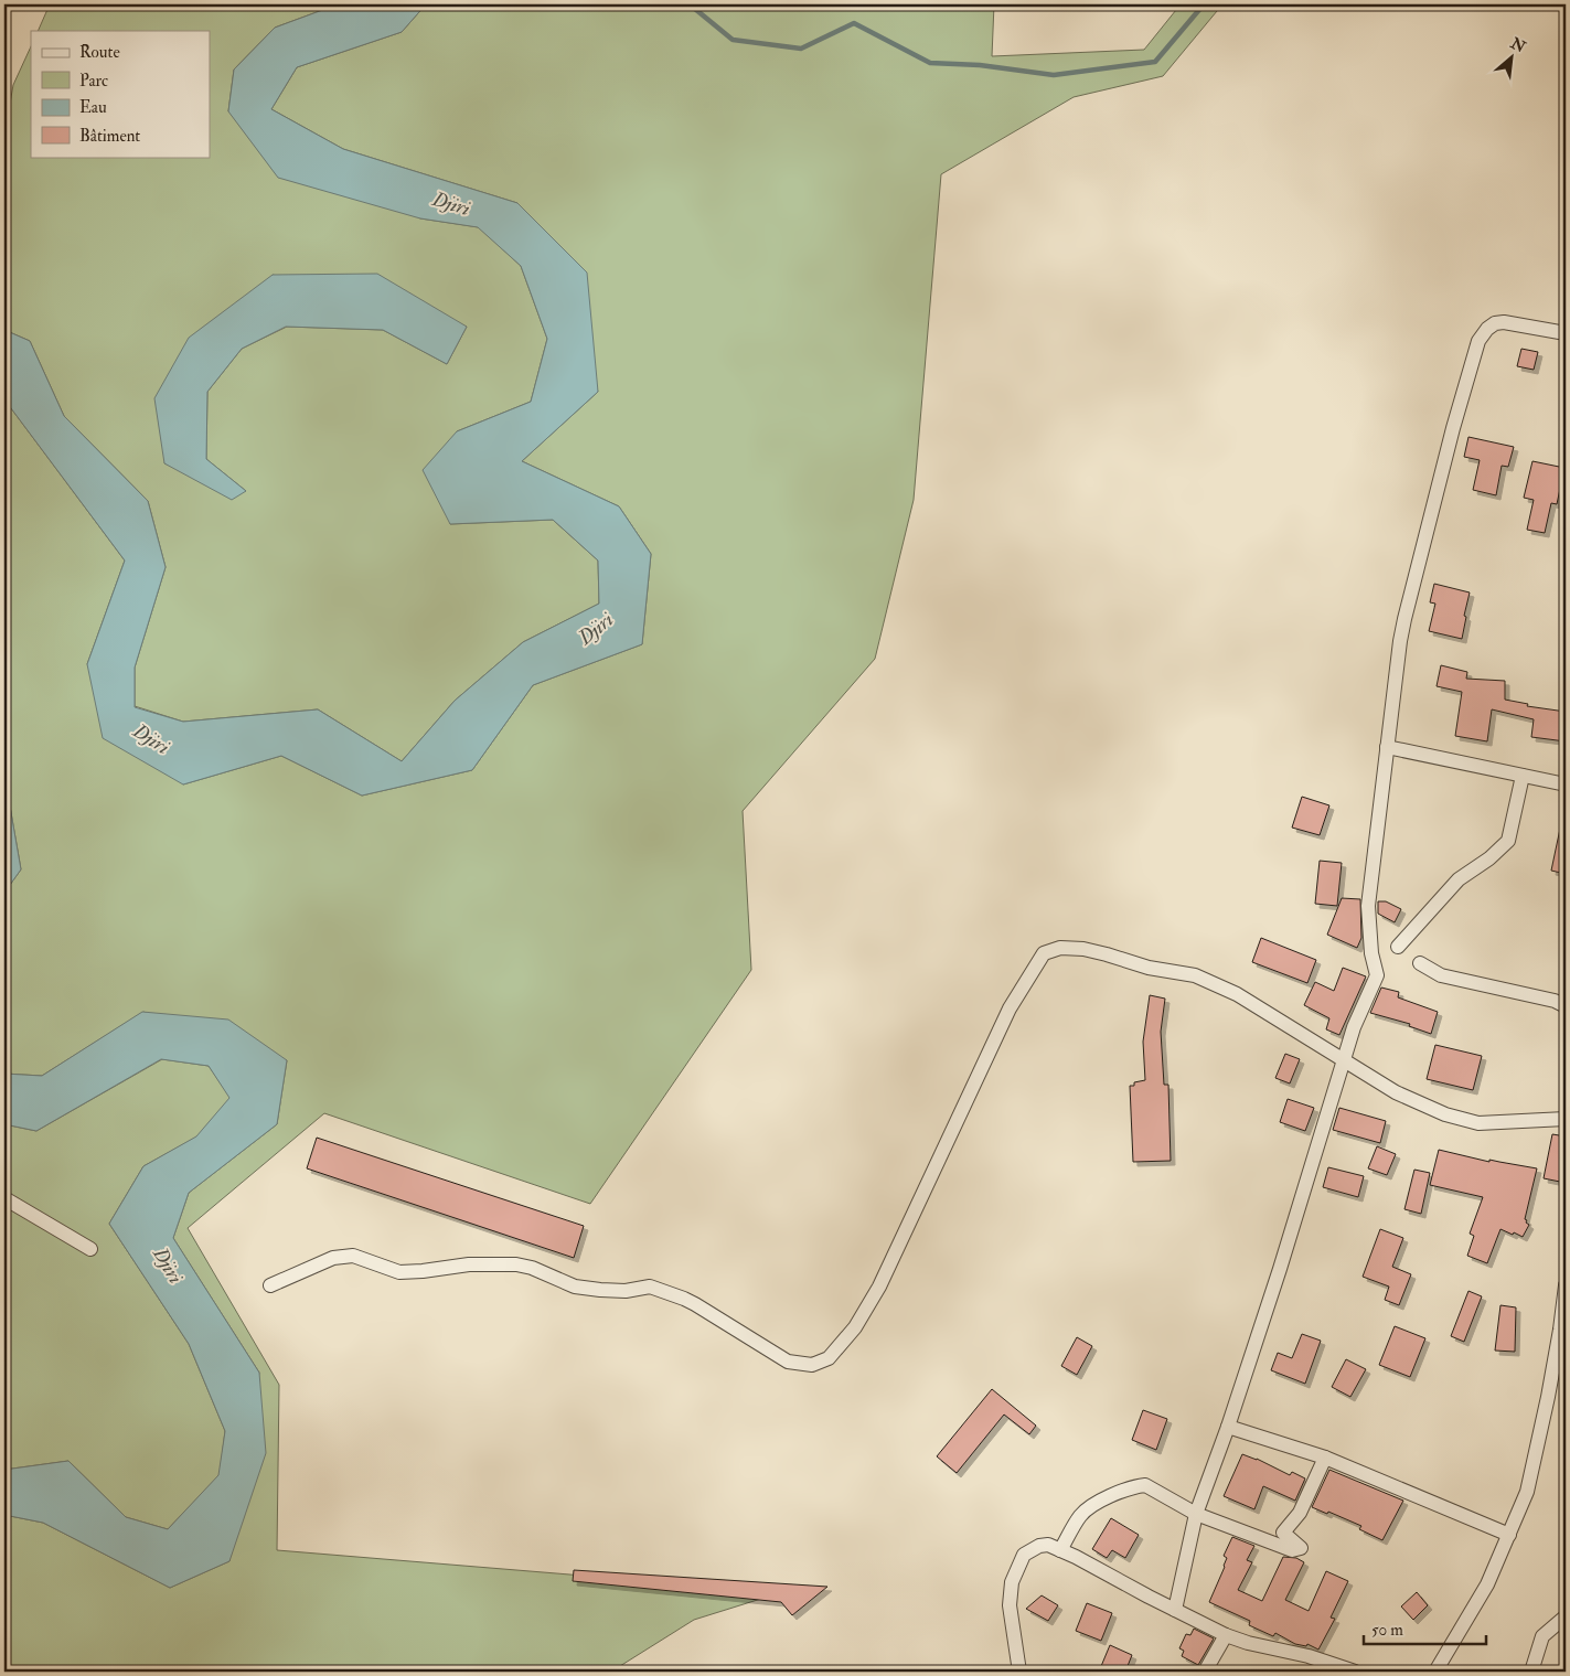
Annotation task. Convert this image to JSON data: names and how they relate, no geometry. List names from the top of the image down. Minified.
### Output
{"water":["Djiri"],"legend":["Route","Parc","Eau","Bâtiment"],"scale_bar":"50 m","north":"top right"}
